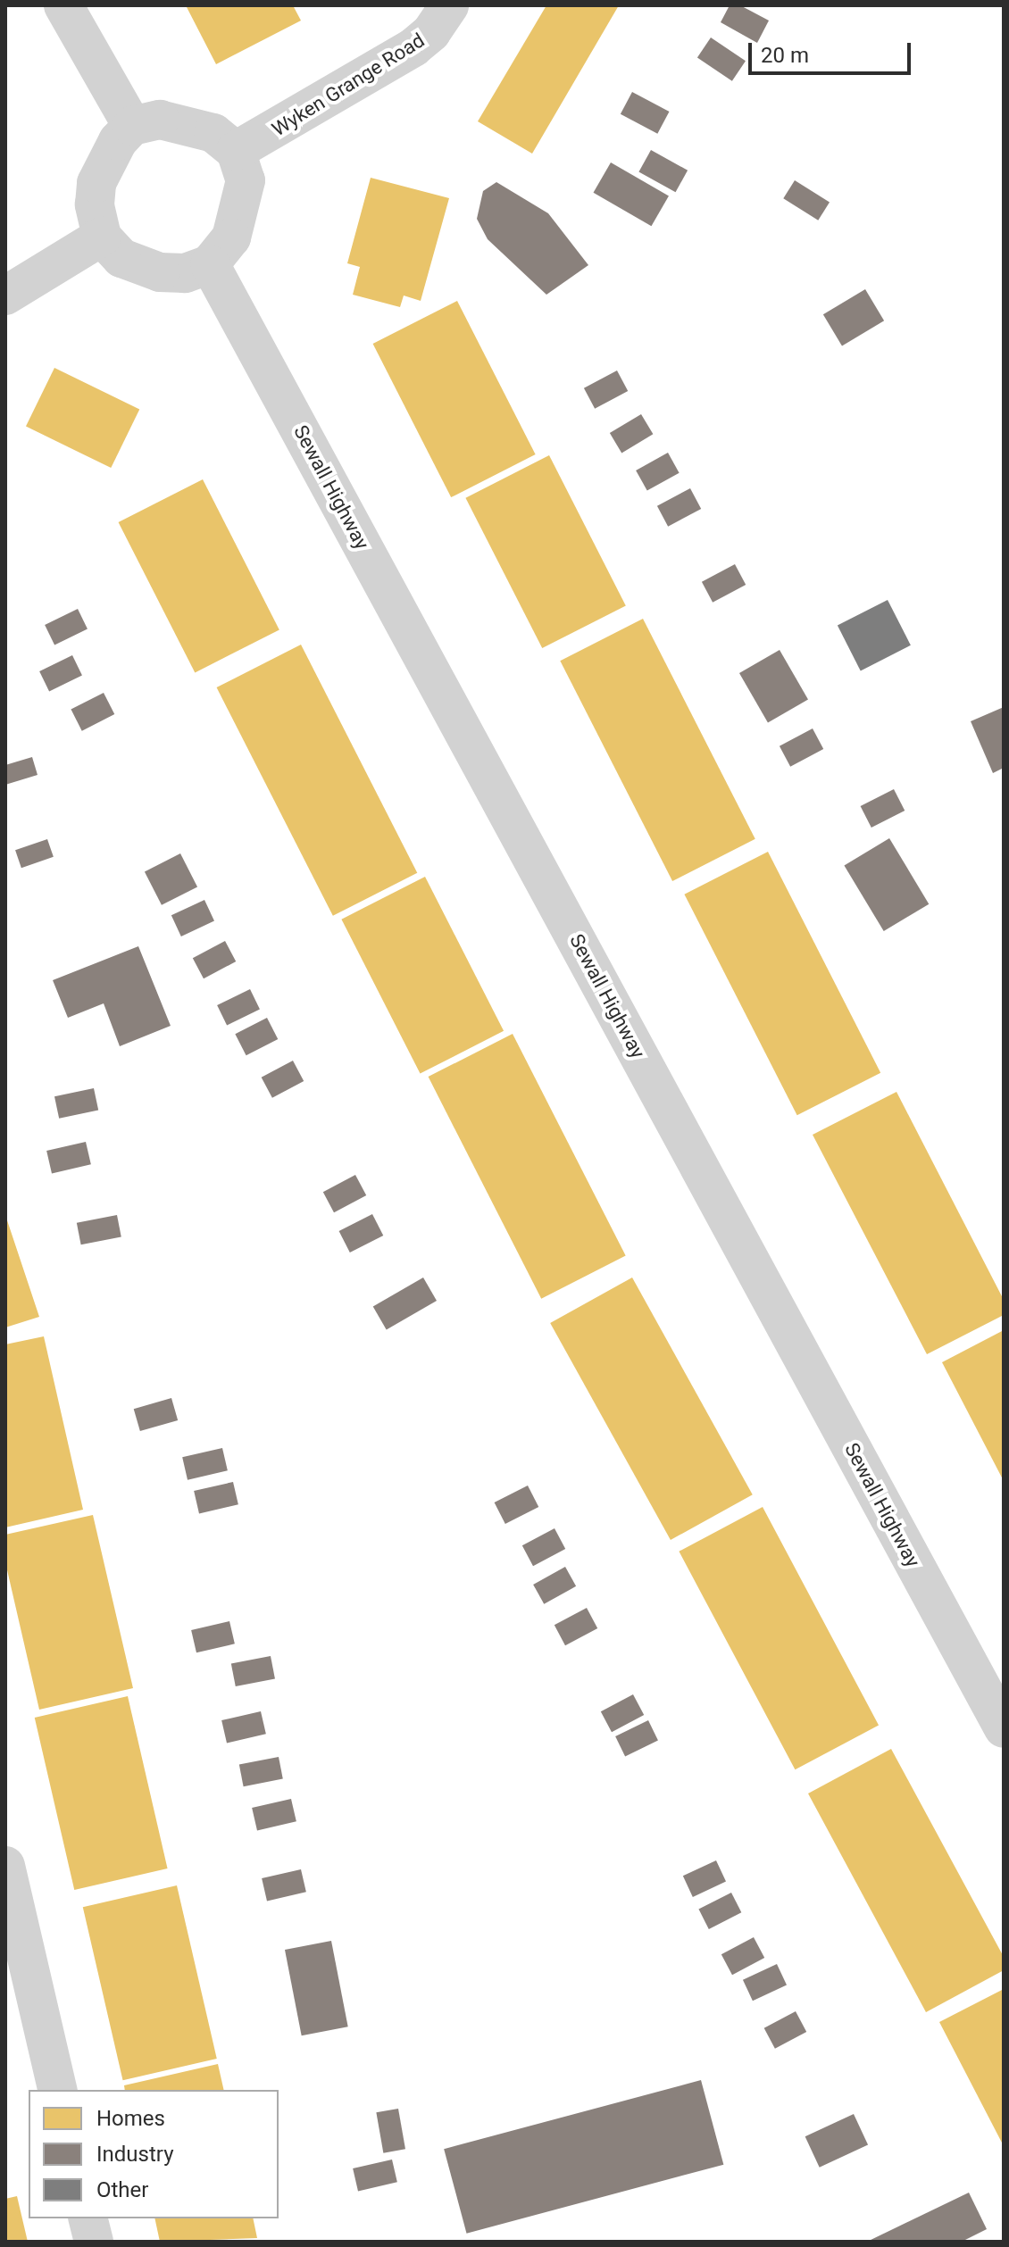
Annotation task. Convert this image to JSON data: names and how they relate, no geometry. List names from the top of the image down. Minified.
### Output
{"streets":{"street":["Wyken Grange Road","Sewall Highway"]},"crossings":[["Wyken Grange Road","Sewall Highway"]],"legend":["Homes","Industry","Other"],"scale_bar":"20 m"}
